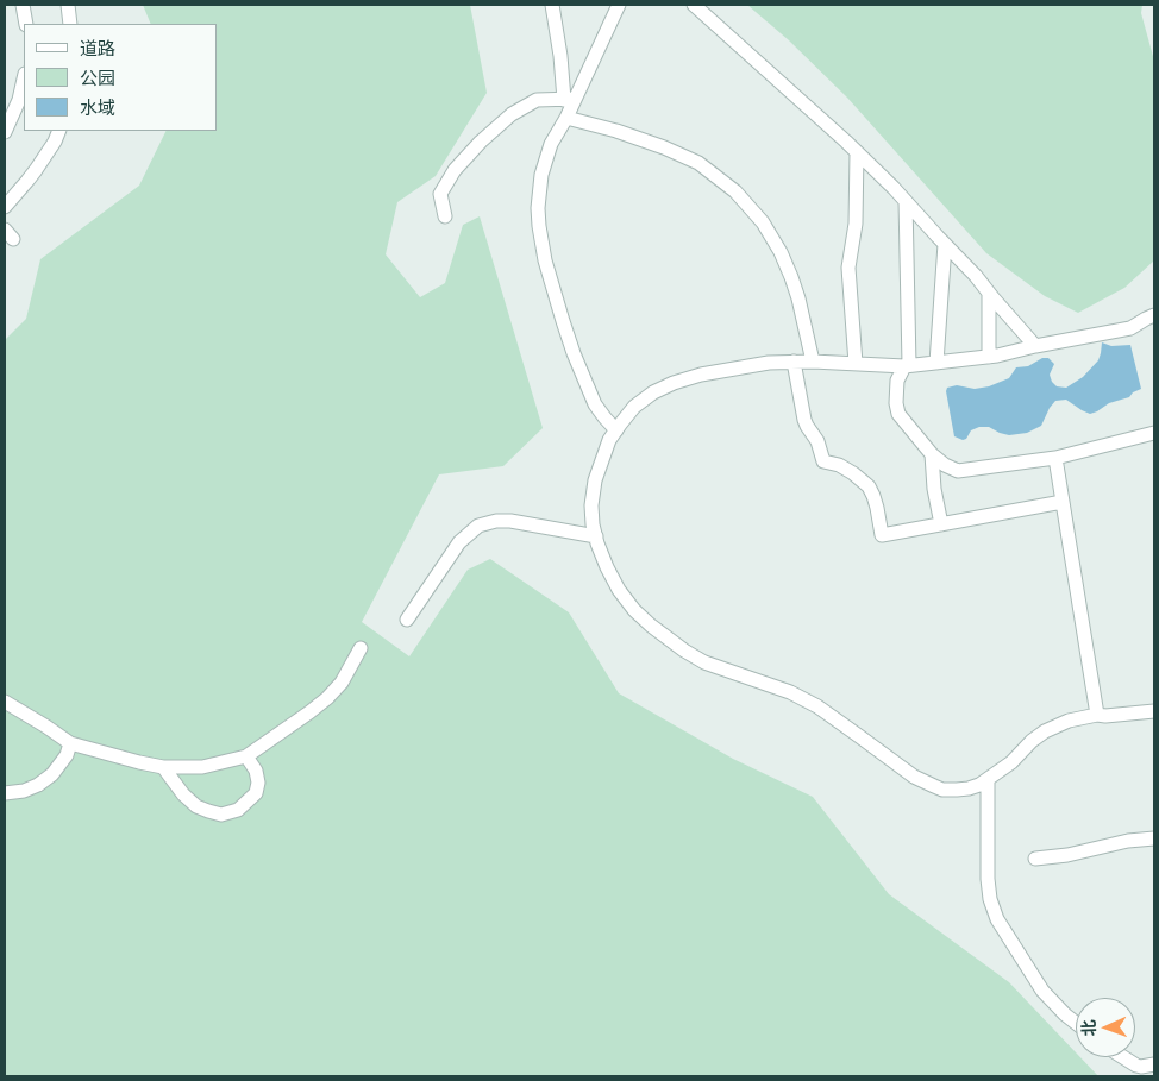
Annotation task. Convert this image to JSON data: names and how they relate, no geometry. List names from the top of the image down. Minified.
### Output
{"legend":["道路","公园","水域"],"north":"left"}
